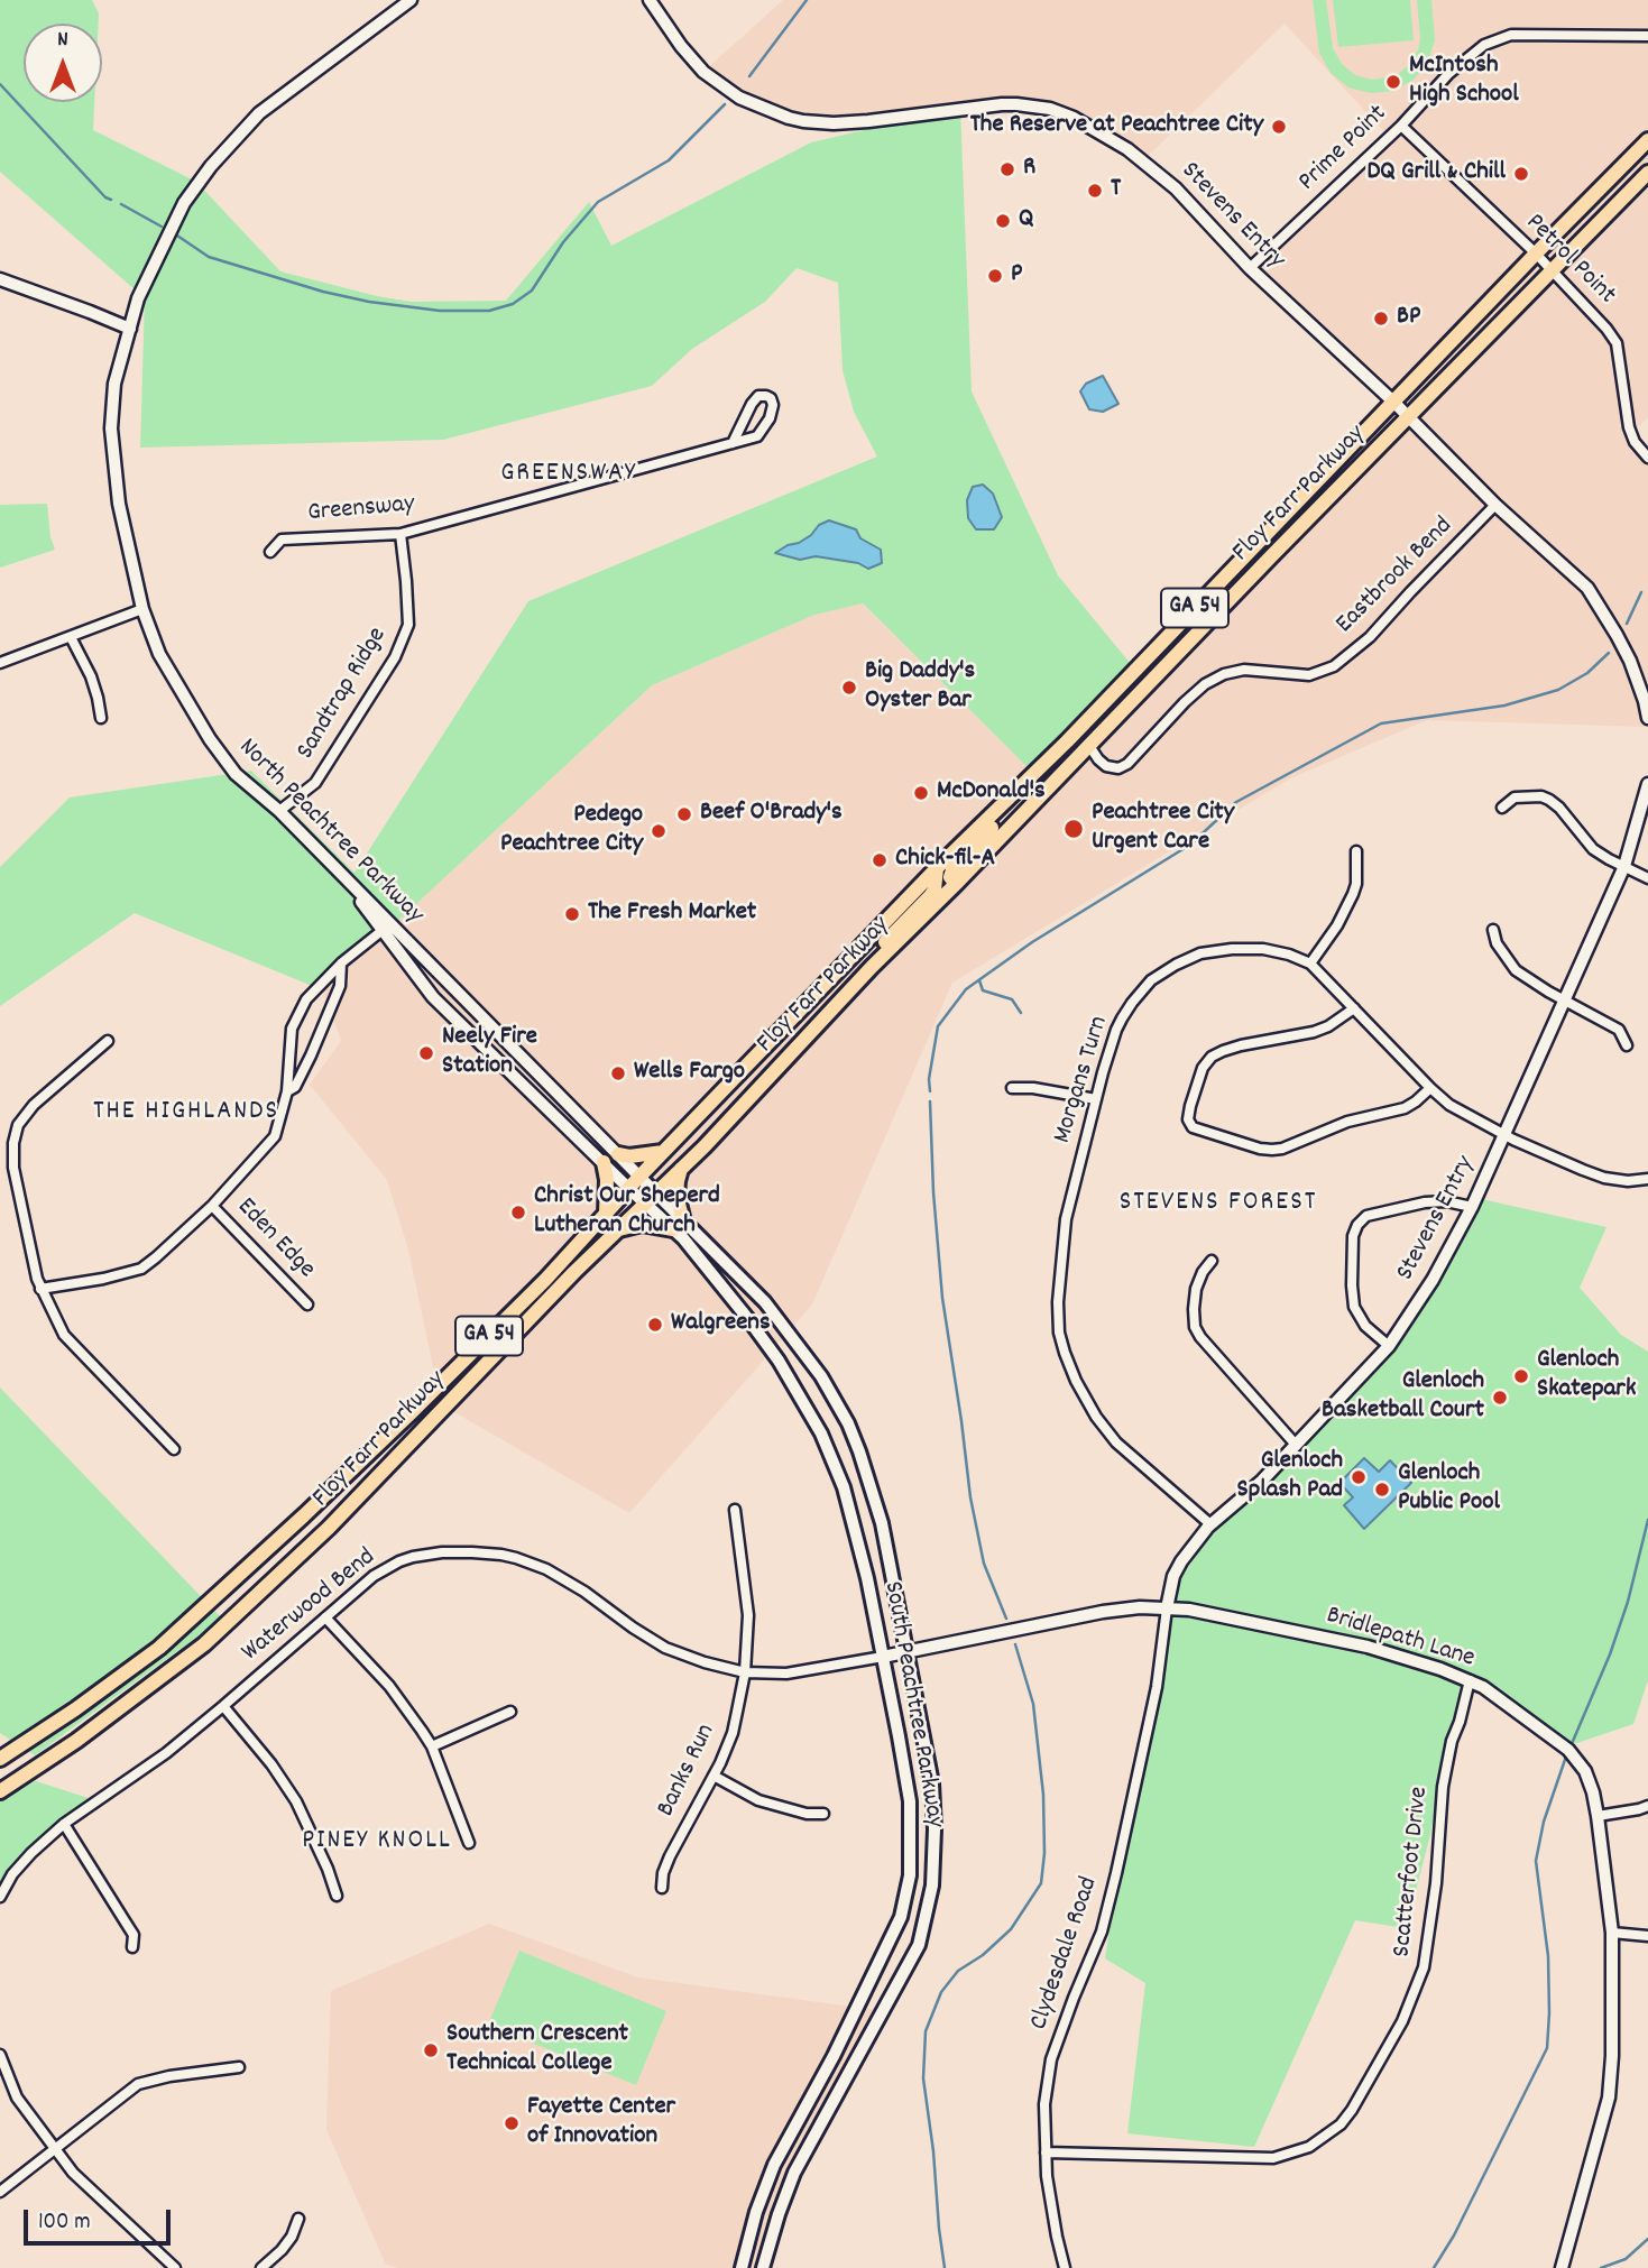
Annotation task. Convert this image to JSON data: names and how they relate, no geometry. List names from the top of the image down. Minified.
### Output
{"streets":{"main road":["Floy Farr Parkway","GA 54","South Peachtree Parkway"],"street":["Prime Point","Stevens Entry","Petrol Point","Greensway","Eastbrook Bend","Sandtrap Ridge","North Peachtree Parkway","Morgans Turn","Eden Edge","Waterwood Bend","Bridlepath Lane","Banks Run","Scatterfoot Drive","Clydesdale Road"]},"crossings":[["Prime Point","Stevens Entry"],["Prime Point","Petrol Point"],["Stevens Entry","Floy Farr Parkway"],["Stevens Entry","Eastbrook Bend"],["Stevens Entry","Morgans Turn"],["Stevens Entry","Bridlepath Lane"],["Stevens Entry","Clydesdale Road"],["Petrol Point","Floy Farr Parkway"],["Floy Farr Parkway","Eastbrook Bend"],["Floy Farr Parkway","North Peachtree Parkway"],["Floy Farr Parkway","South Peachtree Parkway"],["Greensway","Sandtrap Ridge"],["Sandtrap Ridge","North Peachtree Parkway"],["Waterwood Bend","Bridlepath Lane"],["Waterwood Bend","South Peachtree Parkway"],["Waterwood Bend","Banks Run"],["Bridlepath Lane","South Peachtree Parkway"],["Bridlepath Lane","Scatterfoot Drive"],["Bridlepath Lane","Clydesdale Road"],["Scatterfoot Drive","Clydesdale Road"]],"districts":["GREENSWAY","THE HIGHLANDS","STEVENS FOREST","PINEY KNOLL"],"places":["McIntosh High School","The Reserve at Peachtree City","R","DQ Grill & Chill","T","Q","P","BP","Big Daddy's Oyster Bar","McDonald's","Beef O'Brady's","Peachtree City Urgent Care","Pedego Peachtree City","Chick-fil-A","The Fresh Market","Neely Fire Station","Wells Fargo","Christ Our Sheperd Lutheran Church","Walgreens","Glenloch Skatepark","Glenloch Basketball Court","Glenloch Splash Pad","Glenloch Public Pool","Southern Crescent Technical College","Fayette Center of Innovation"],"scale_bar":"100 m","north":"top"}
